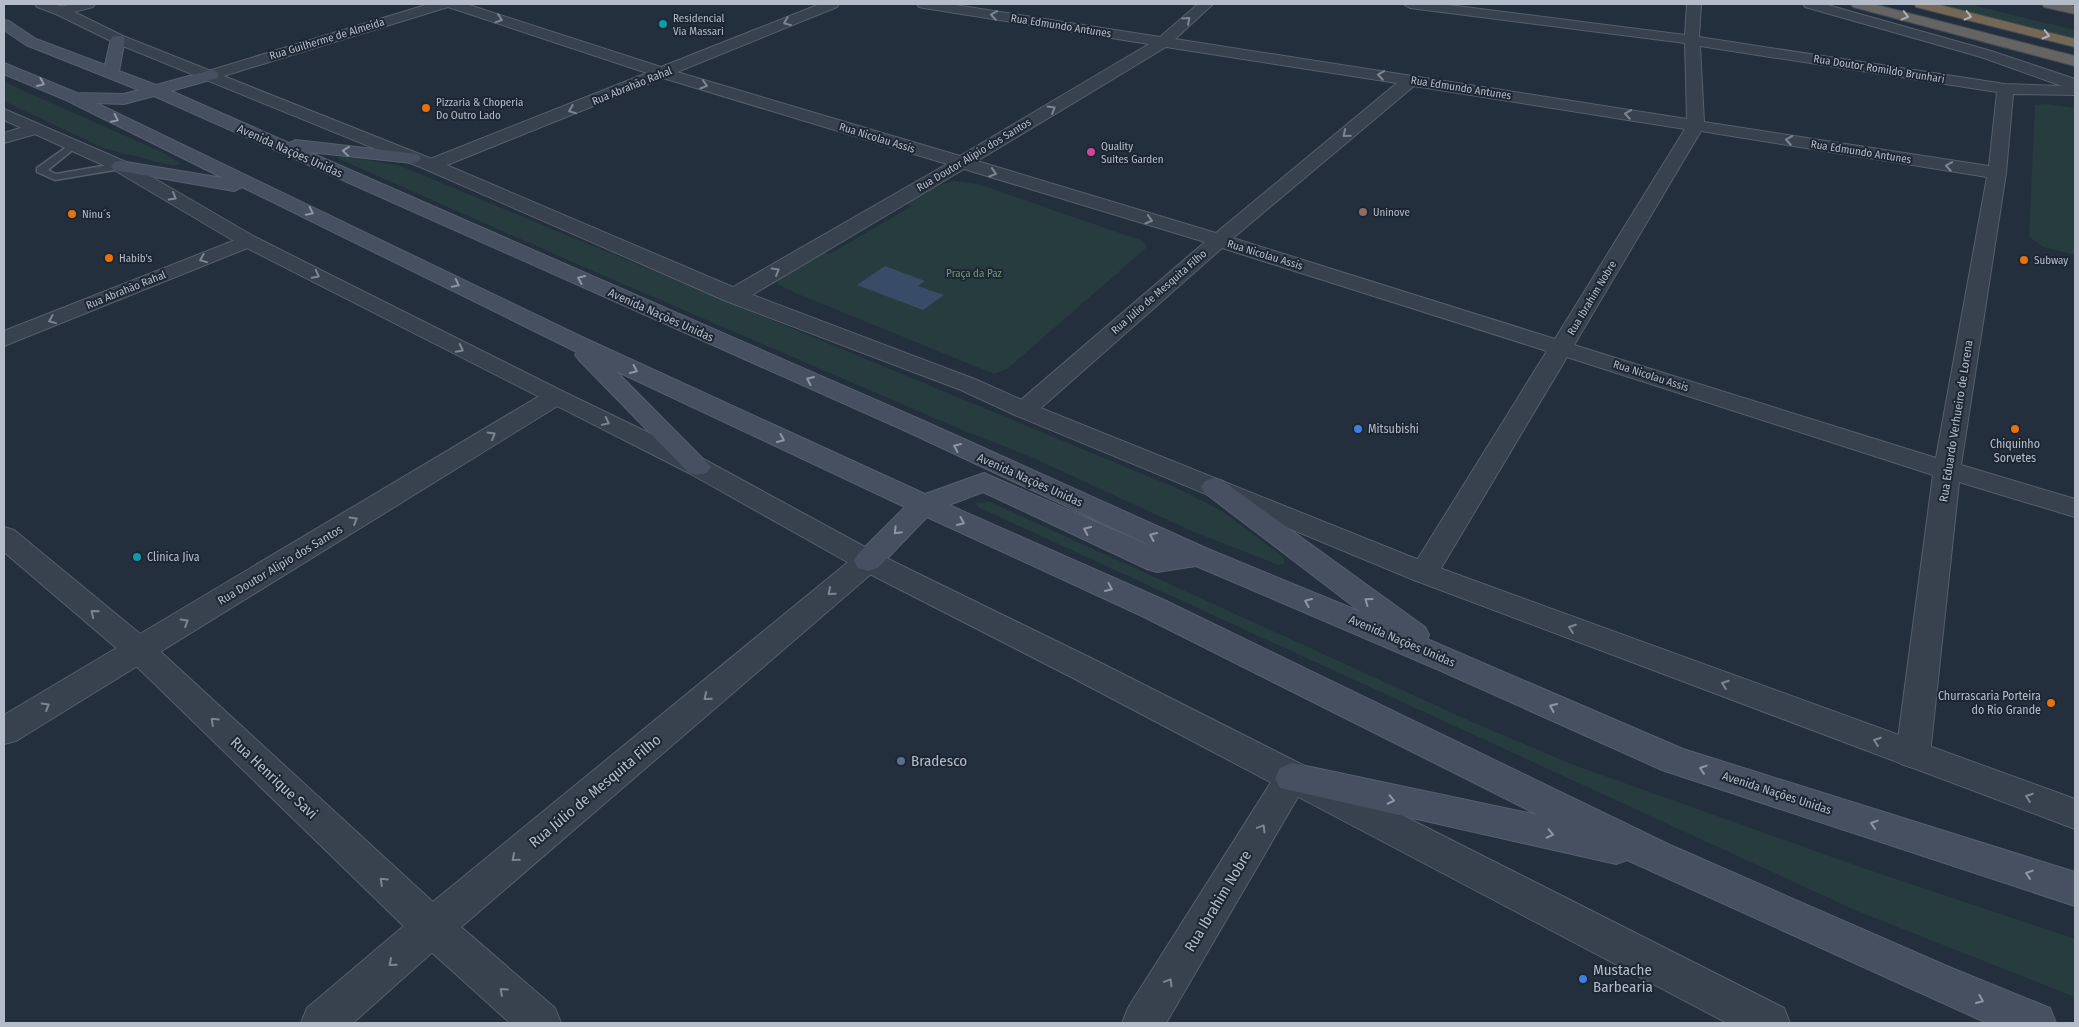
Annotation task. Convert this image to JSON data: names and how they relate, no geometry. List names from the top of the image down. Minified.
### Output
{"streets":{"main road":["Avenida Nações Unidas"],"street":["Rua Edmundo Antunes","Rua Guilherme de Almeida","Rua Doutor Romildo Brunhari","Rua Abrahão Rahal","Rua Nicolau Assis","Rua Doutor Alipio dos Santos","Rua Júlio de Mesquita Filho","Rua Ibrahim Nobre","Rua Eduardo Verhueiro de Lorena","Rua Henrique Savi"]},"crossings":[["Rua Edmundo Antunes","Rua Doutor Alipio dos Santos"],["Rua Edmundo Antunes","Rua Júlio de Mesquita Filho"],["Rua Edmundo Antunes","Rua Ibrahim Nobre"],["Rua Edmundo Antunes","Rua Eduardo Verhueiro de Lorena"],["Rua Doutor Romildo Brunhari","Rua Eduardo Verhueiro de Lorena"],["Rua Abrahão Rahal","Rua Nicolau Assis"],["Rua Nicolau Assis","Rua Doutor Alipio dos Santos"],["Rua Nicolau Assis","Rua Júlio de Mesquita Filho"],["Rua Nicolau Assis","Rua Ibrahim Nobre"],["Rua Nicolau Assis","Rua Eduardo Verhueiro de Lorena"],["Rua Doutor Alipio dos Santos","Rua Henrique Savi"],["Rua Júlio de Mesquita Filho","Rua Henrique Savi"]],"one_way":["Rua Edmundo Antunes","Rua Abrahão Rahal","Rua Doutor Alipio dos Santos","Rua Júlio de Mesquita Filho","Rua Ibrahim Nobre","Rua Henrique Savi"],"parks":["Praça da Paz"],"places":["Residencial Via Massari","Pizzaria & Choperia Do Outro Lado","Quality Suites Garden","Uninove","Ninu´s","Habib's","Subway","Mitsubishi","Chiquinho Sorvetes","Clinica Jiva","Churrascaria Porteira do Rio Grande","Bradesco","Mustache Barbearia"]}
